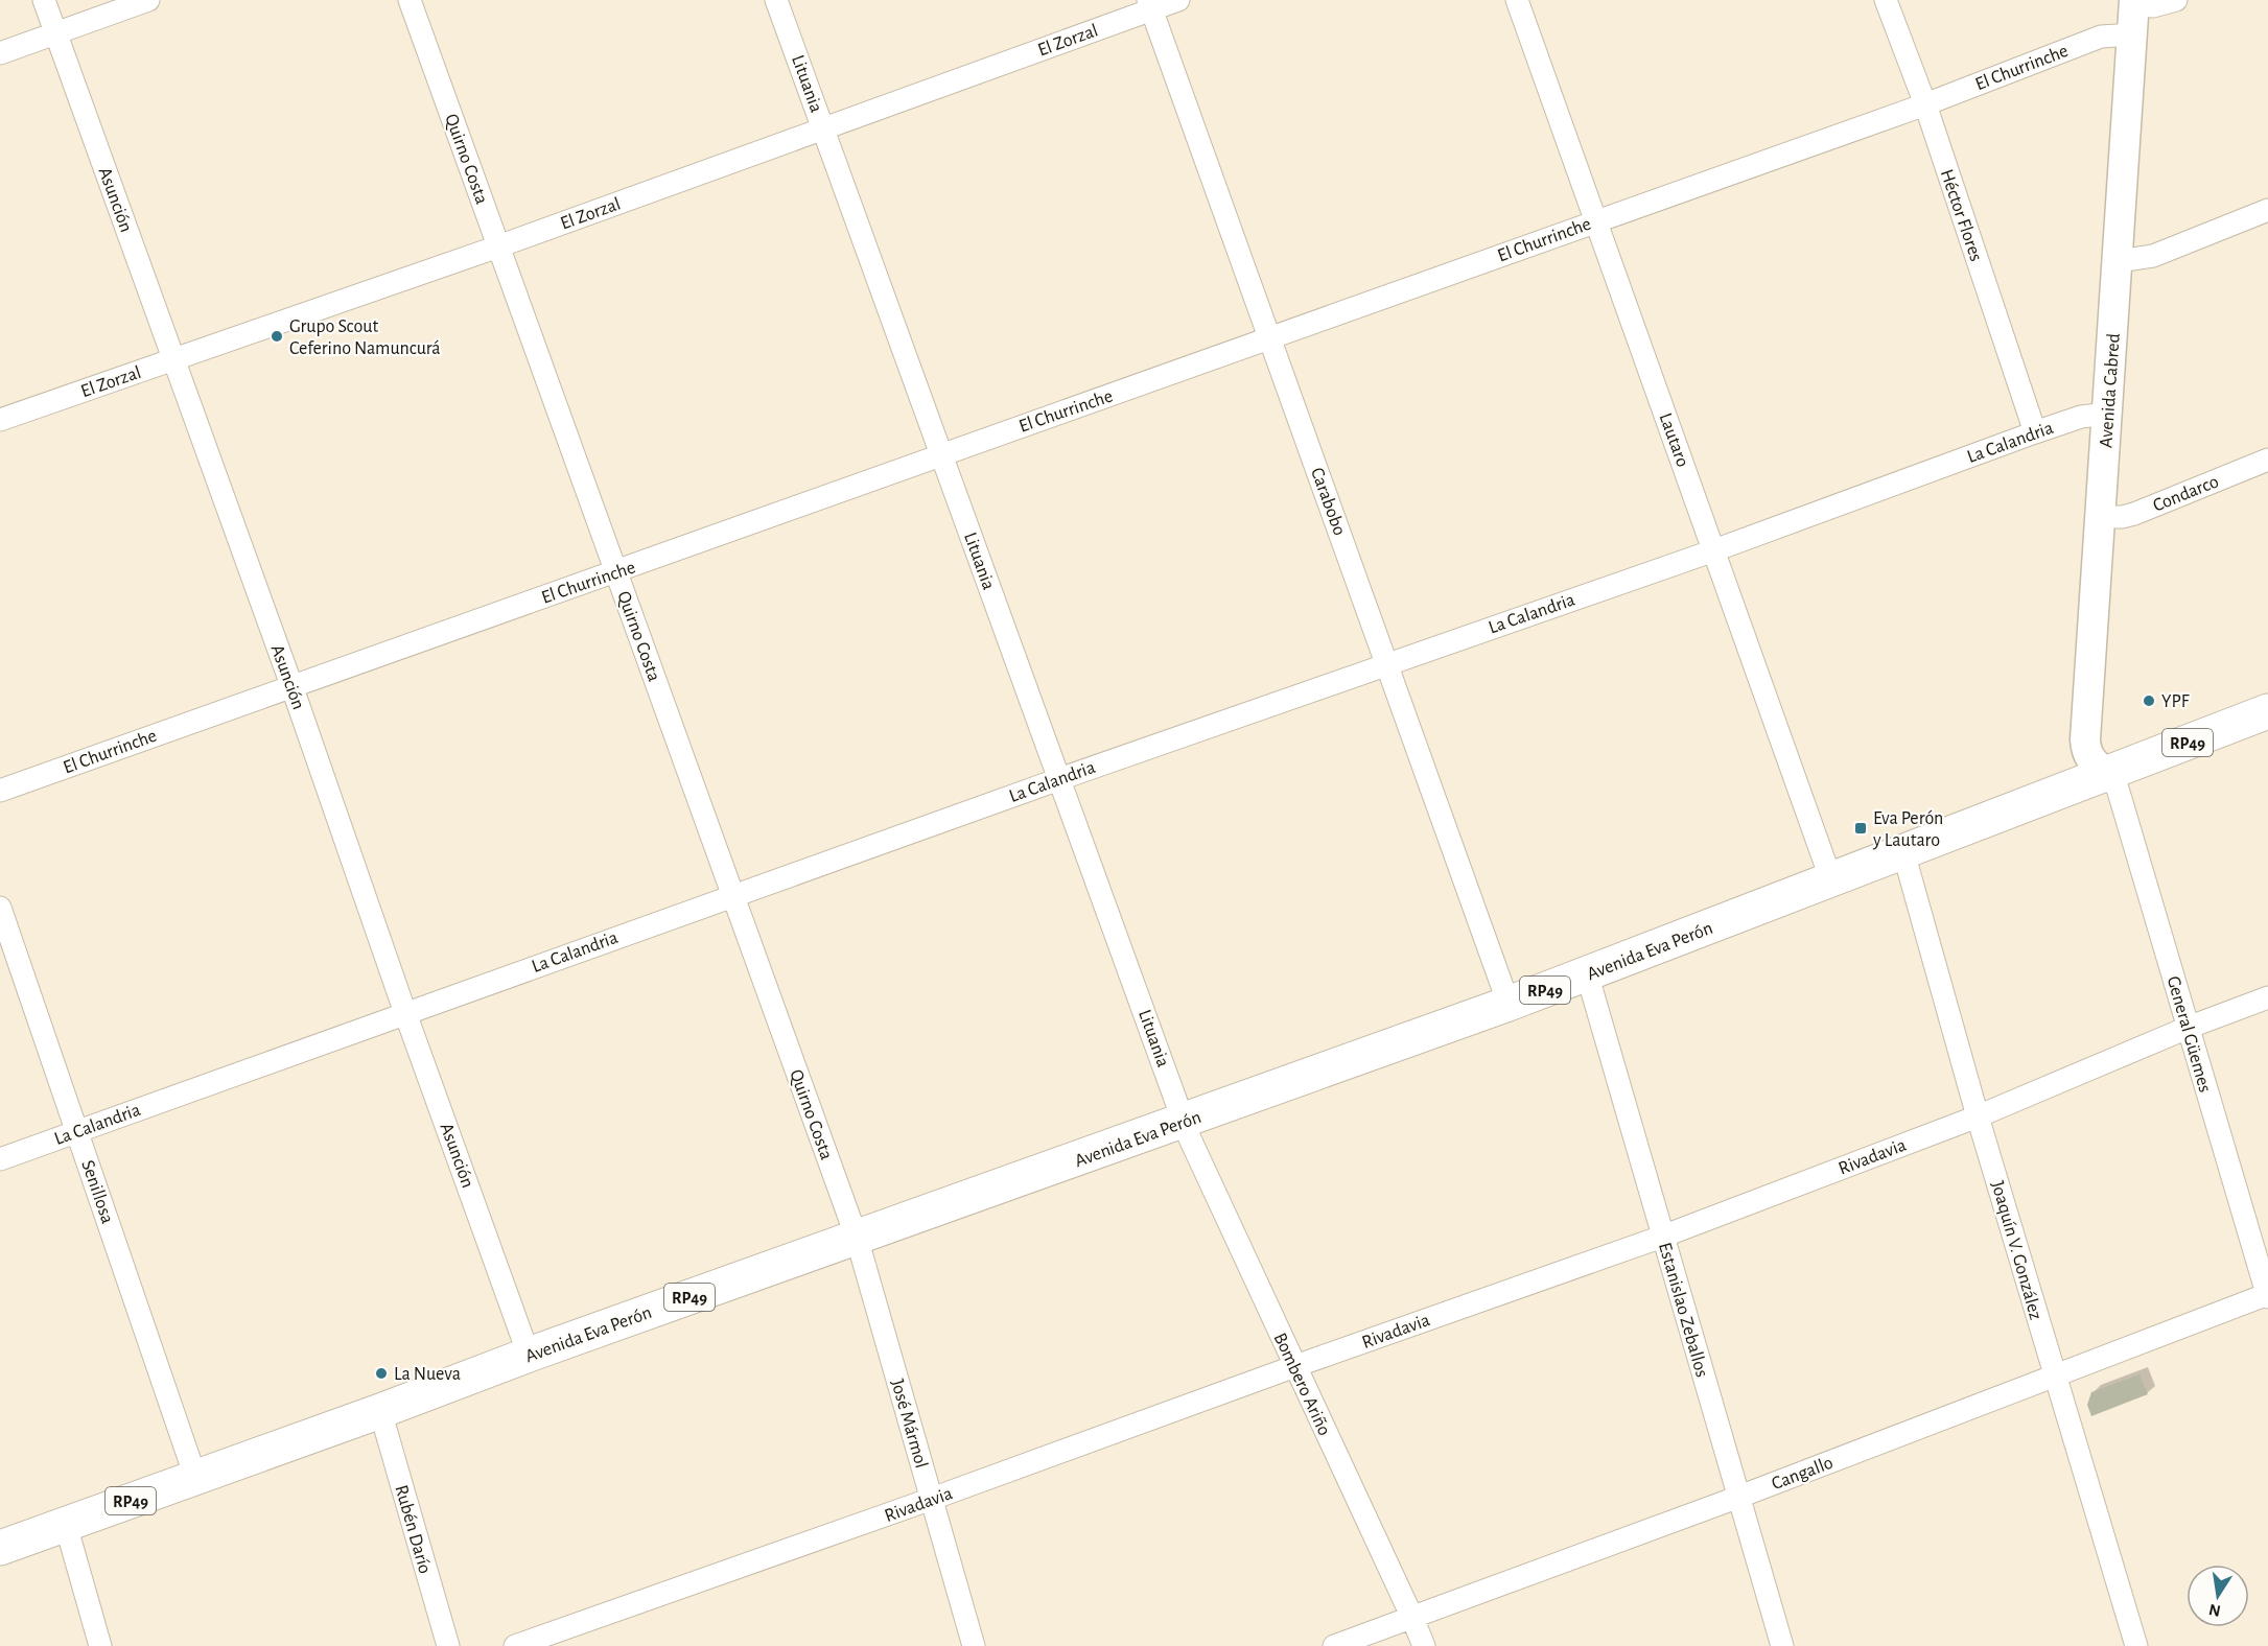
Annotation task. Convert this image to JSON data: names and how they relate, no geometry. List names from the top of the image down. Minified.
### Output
{"streets":{"main road":["RP49","Avenida Eva Perón"],"street":["El Zorzal","El Churrinche","Lituania","Quirno Costa","Asunción","Héctor Flores","Avenida Cabred","Lautaro","La Calandria","Condarco","Carabobo","General Güemes","Rivadavia","Senillosa","Joaquín V. González","Estanislao Zeballos","Bombero Ariño","José Mármol","Cangallo","Rubén Darío"]},"crossings":[["El Zorzal","Lituania"],["El Zorzal","Quirno Costa"],["El Zorzal","Asunción"],["El Zorzal","Carabobo"],["El Churrinche","Lituania"],["El Churrinche","Quirno Costa"],["El Churrinche","Asunción"],["El Churrinche","Héctor Flores"],["El Churrinche","Avenida Cabred"],["El Churrinche","Lautaro"],["El Churrinche","Carabobo"],["Lituania","La Calandria"],["Lituania","Avenida Eva Perón"],["Lituania","Bombero Ariño"],["Quirno Costa","La Calandria"],["Quirno Costa","Avenida Eva Perón"],["Quirno Costa","José Mármol"],["Asunción","La Calandria"],["Asunción","Avenida Eva Perón"],["Héctor Flores","La Calandria"],["Avenida Cabred","La Calandria"],["Avenida Cabred","Condarco"],["Avenida Cabred","Avenida Eva Perón"],["Avenida Cabred","General Güemes"],["Lautaro","La Calandria"],["Lautaro","Avenida Eva Perón"],["La Calandria","Carabobo"],["La Calandria","Senillosa"],["Carabobo","Avenida Eva Perón"],["Avenida Eva Perón","General Güemes"],["Avenida Eva Perón","Senillosa"],["Avenida Eva Perón","Joaquín V. González"],["Avenida Eva Perón","Estanislao Zeballos"],["Avenida Eva Perón","Bombero Ariño"],["Avenida Eva Perón","José Mármol"],["Avenida Eva Perón","Rubén Darío"],["General Güemes","Rivadavia"],["General Güemes","Cangallo"],["Rivadavia","Joaquín V. González"],["Rivadavia","Estanislao Zeballos"],["Rivadavia","Bombero Ariño"],["Rivadavia","José Mármol"],["Joaquín V. González","Cangallo"],["Estanislao Zeballos","Cangallo"],["Bombero Ariño","Cangallo"]],"places":{"other":["Grupo Scout Ceferino Namuncurá","YPF","La Nueva"],"transit":["Eva Perón y Lautaro"]},"north":"bottom"}
